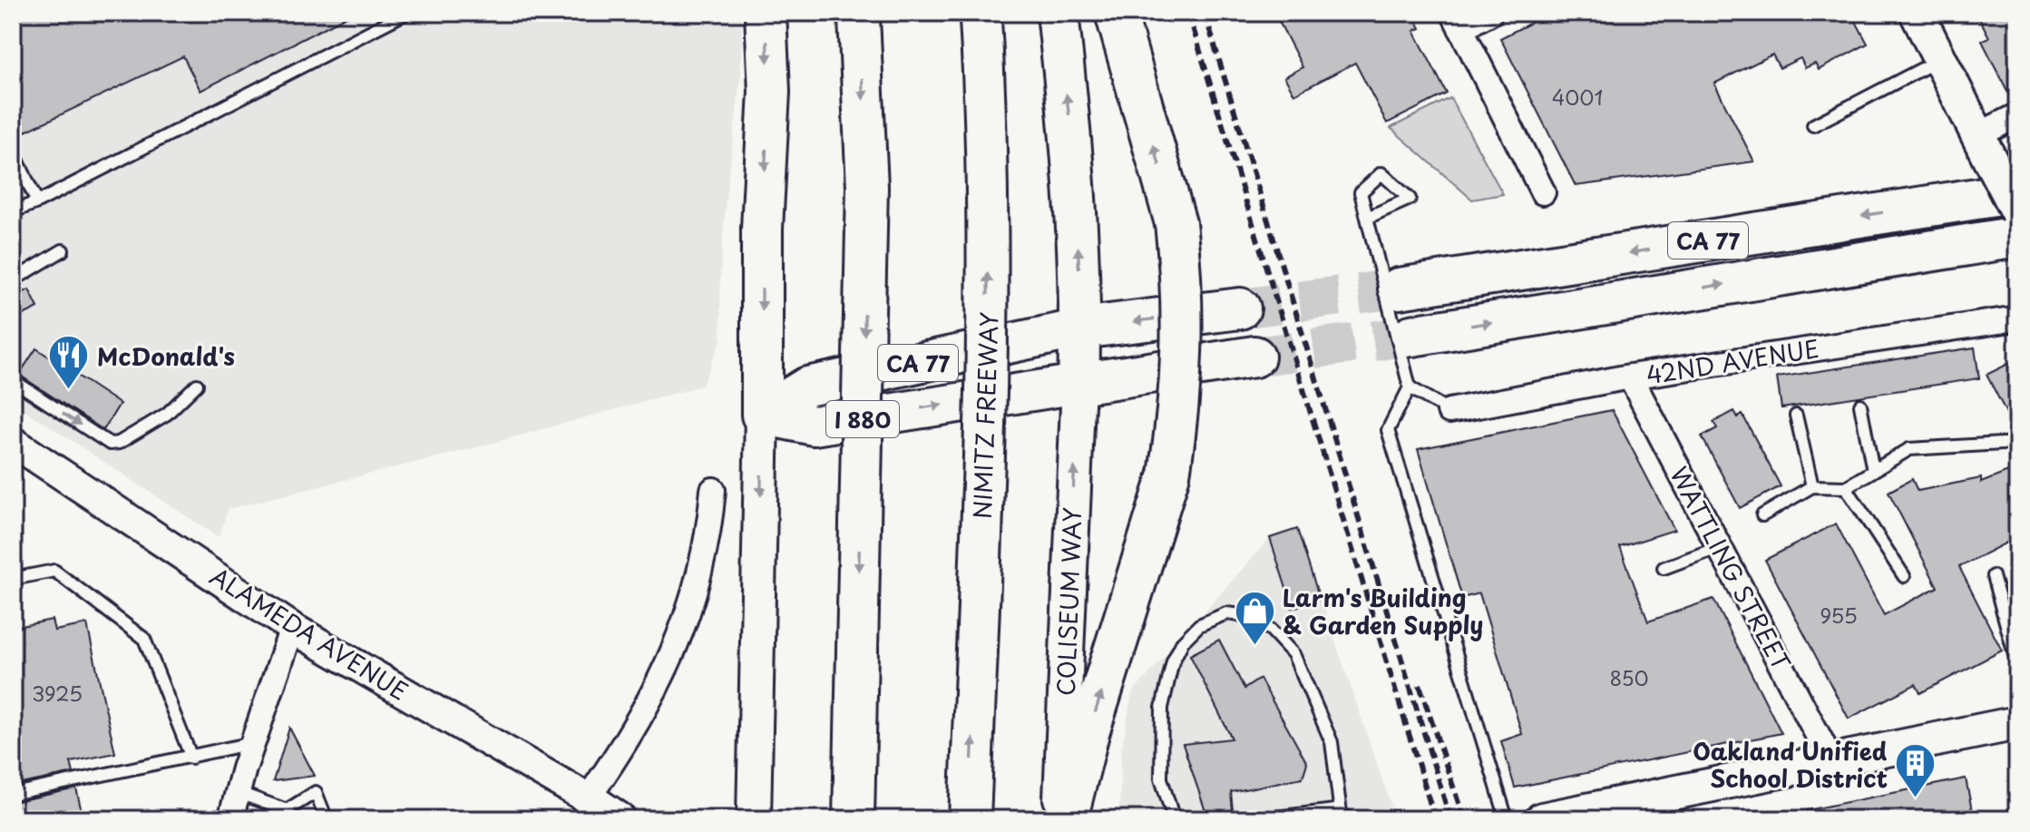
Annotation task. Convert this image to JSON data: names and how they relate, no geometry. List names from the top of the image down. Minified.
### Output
{"streets":{"highway":["CA 77","NIMITZ FREEWAY","I 880"],"main road":["COLISEUM WAY"],"street":["42ND AVENUE","WATTLING STREET","ALAMEDA AVENUE"]},"crossings":[["CA 77","COLISEUM WAY"],["42ND AVENUE","WATTLING STREET"]],"one_way":["COLISEUM WAY"],"places":{"restaurant":["McDonald's"],"shop":["Larm's Building & Garden Supply"],"building":["Oakland Unified School District"]},"house_numbers":["4001","955","850","3925"]}
